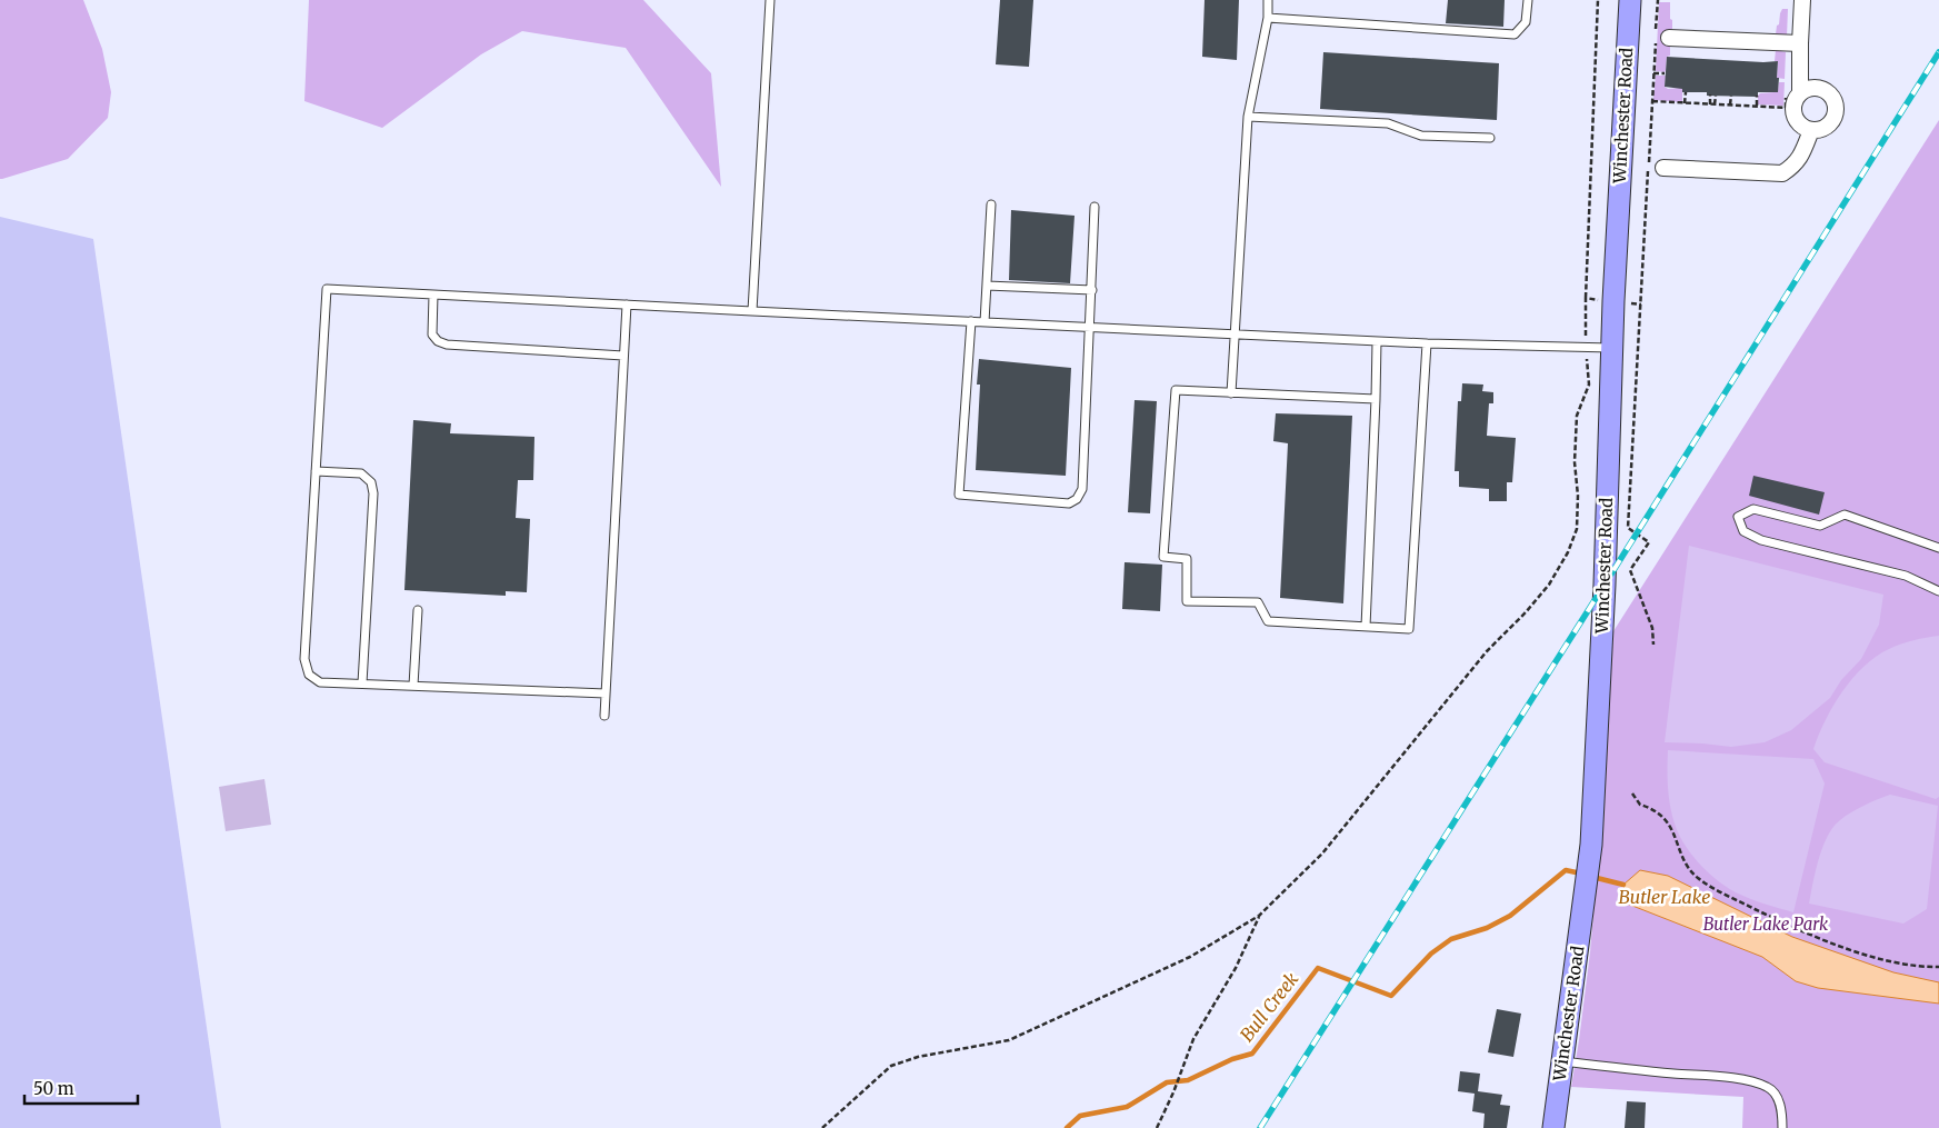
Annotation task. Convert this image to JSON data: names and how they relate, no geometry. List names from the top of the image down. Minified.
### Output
{"streets":{"main road":["Winchester Road"]},"water":["Butler Lake","Bull Creek"],"parks":["Butler Lake Park"],"scale_bar":"50 m"}
